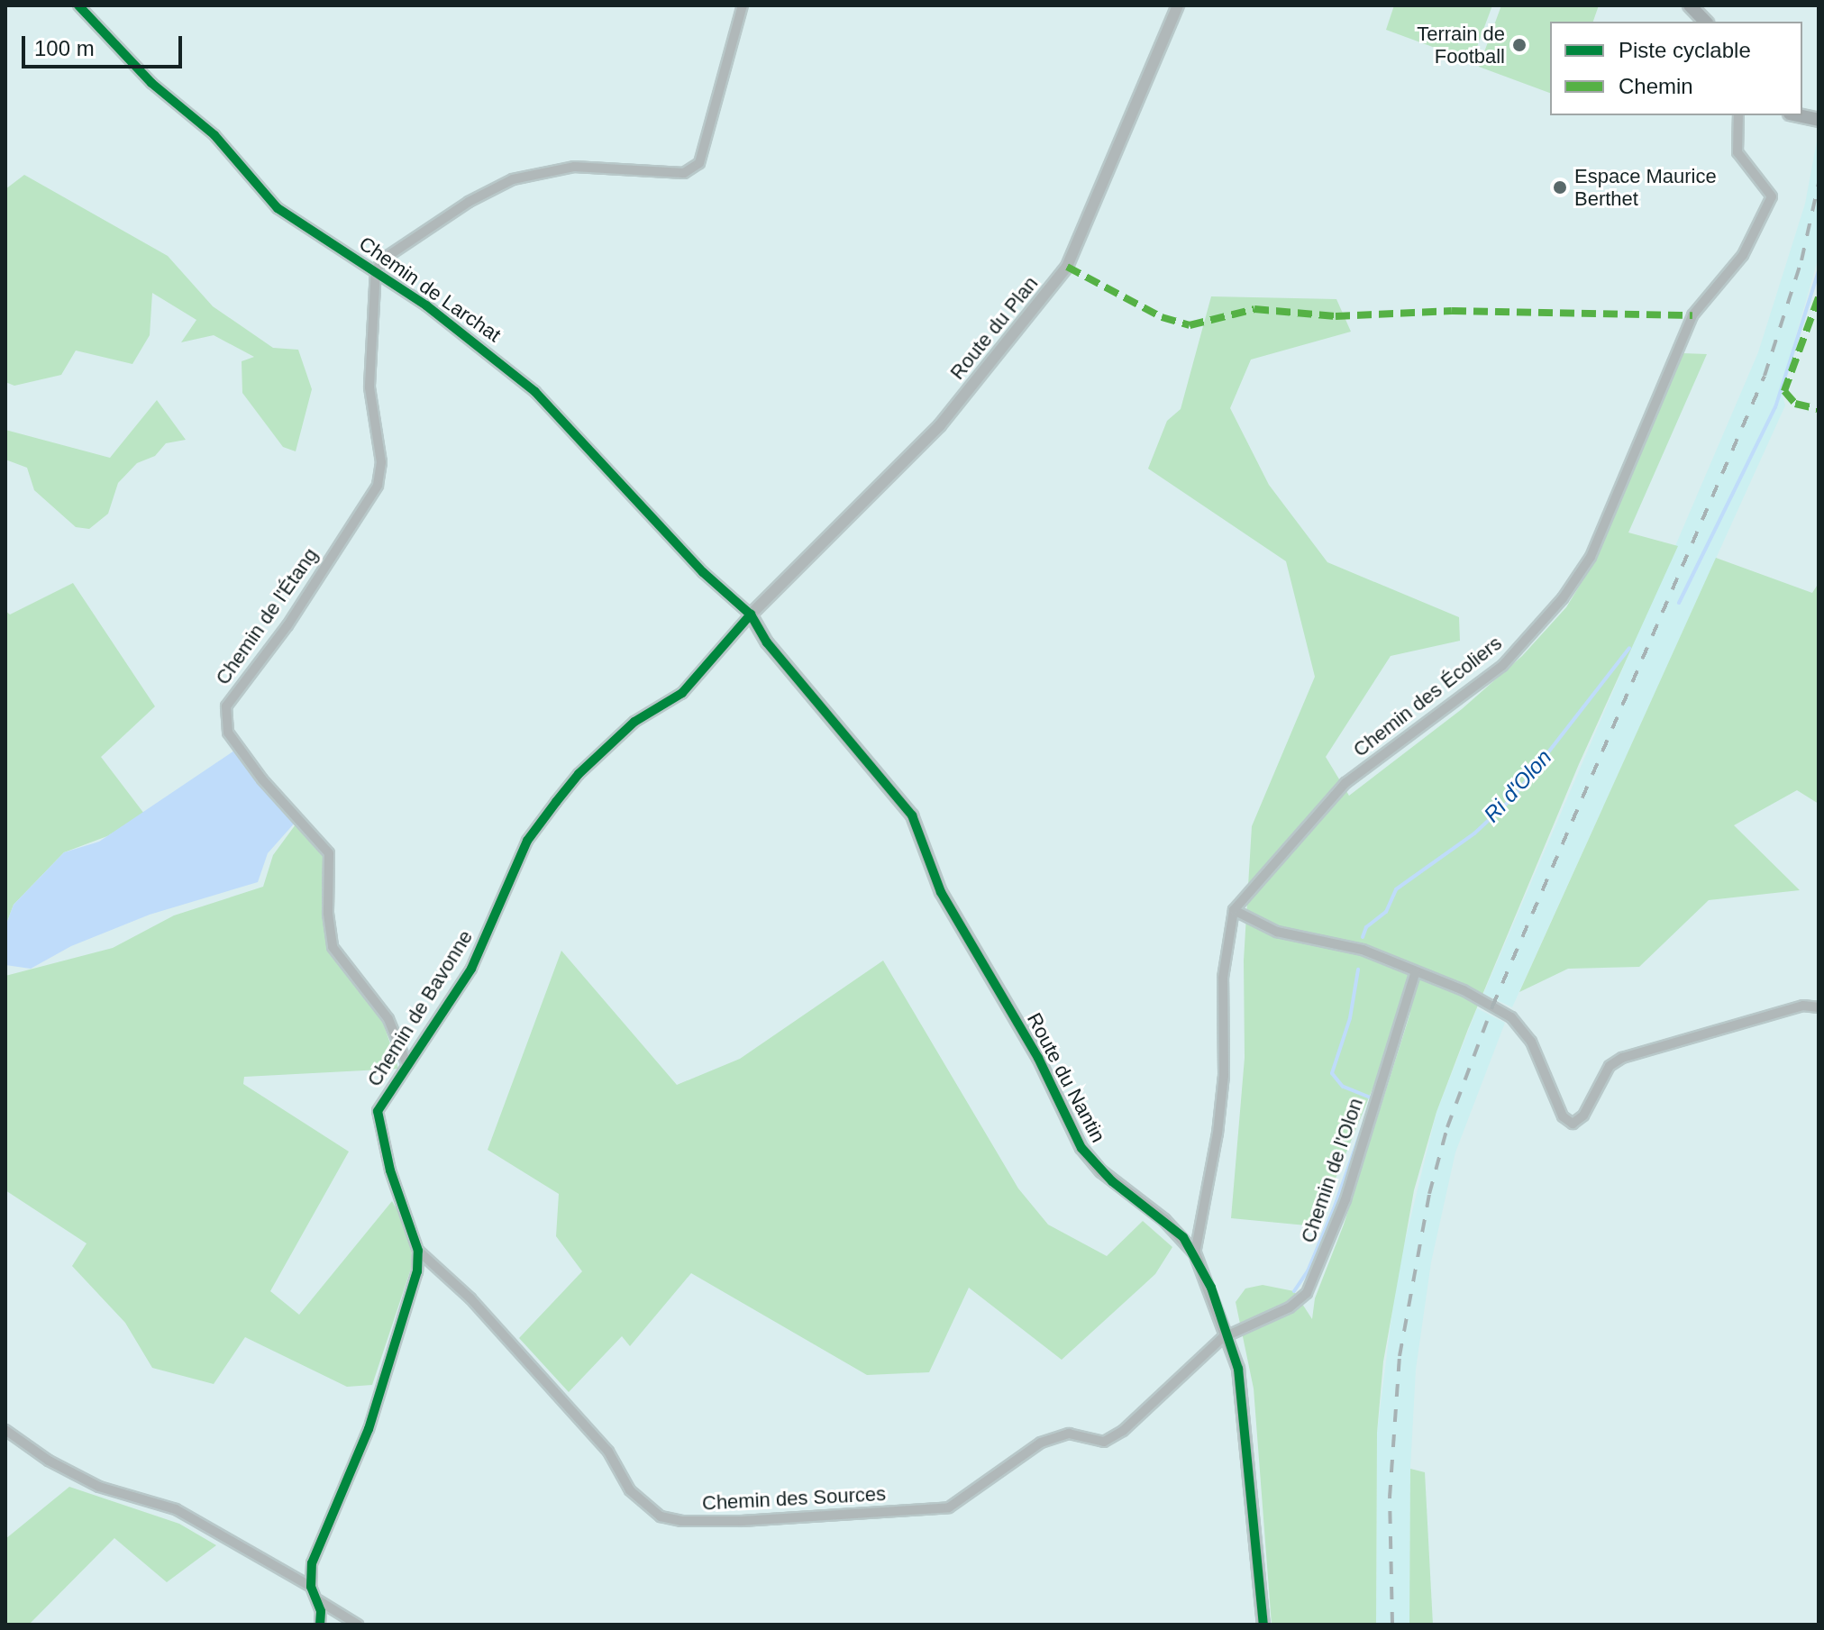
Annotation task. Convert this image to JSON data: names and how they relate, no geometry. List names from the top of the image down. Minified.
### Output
{"streets":{"street":["Chemin de Larchat","Route du Plan","Chemin de l'Étang","Chemin des Écoliers","Chemin de Bavonne","Route du Nantin","Chemin de l'Olon","Chemin des Sources"]},"crossings":[["Chemin de Larchat","Route du Plan"],["Chemin de Larchat","Chemin de l'Étang"],["Chemin de Larchat","Chemin de Bavonne"],["Chemin de Larchat","Route du Nantin"],["Route du Plan","Chemin de Bavonne"],["Route du Plan","Route du Nantin"],["Chemin de l'Étang","Chemin de Bavonne"],["Chemin de Bavonne","Route du Nantin"],["Chemin de Bavonne","Chemin des Sources"],["Route du Nantin","Chemin de l'Olon"],["Route du Nantin","Chemin des Sources"],["Chemin de l'Olon","Chemin des Sources"]],"water":["Ri d'Olon"],"places":["Terrain de Football","Espace Maurice Berthet"],"legend":["Piste cyclable","Chemin"],"scale_bar":"100 m"}
